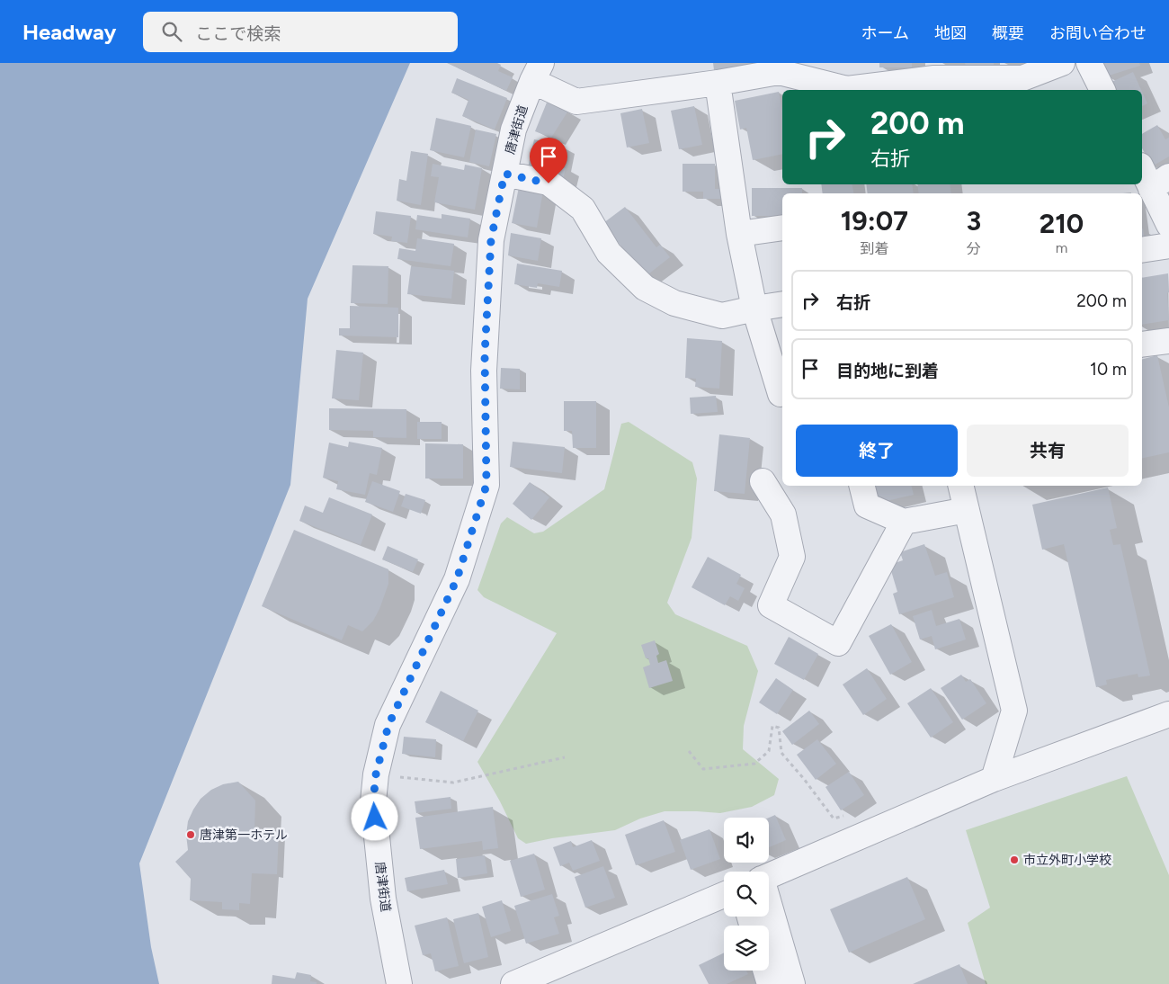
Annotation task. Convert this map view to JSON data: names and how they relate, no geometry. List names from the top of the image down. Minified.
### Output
{"streets":{"street":["唐津街道"]},"places":["唐津第一ホテル","市立外町小学校"],"page":{"header":"Headway","search":"ここで検索","nav":["ホーム","地図","概要","お問い合わせ"],"turn":["200 m","右折"],"eta":["19:07","到着","3","分","210","m"],"list":[{"name":"右折","value":"200 m"},{"name":"目的地に到着","value":"10 m"}],"buttons":["終了","共有"]}}
